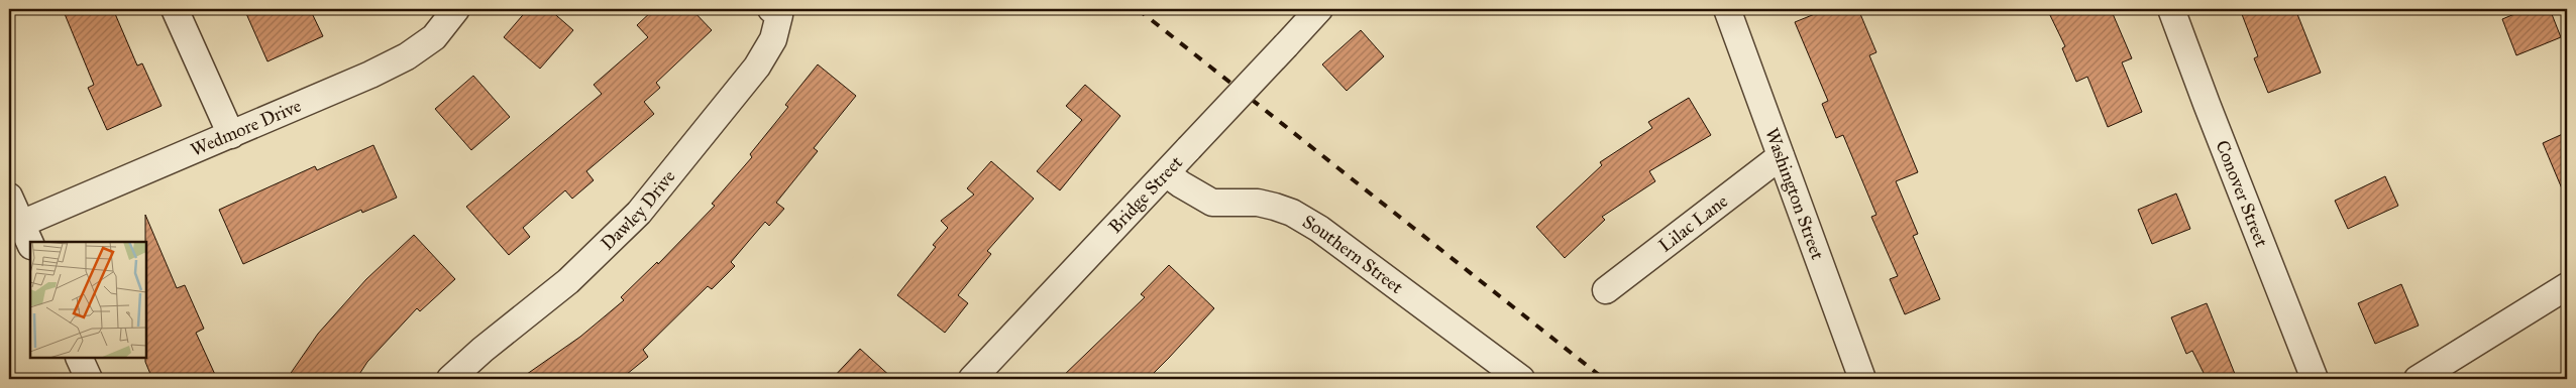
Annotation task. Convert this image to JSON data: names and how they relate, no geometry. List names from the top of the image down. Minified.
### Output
{"streets":{"street":["Wedmore Drive","Bridge Street","Washington Street","Conover Street","Dawley Drive","Lilac Lane","Southern Street"]},"crossings":[["Bridge Street","Southern Street"],["Washington Street","Lilac Lane"]]}
